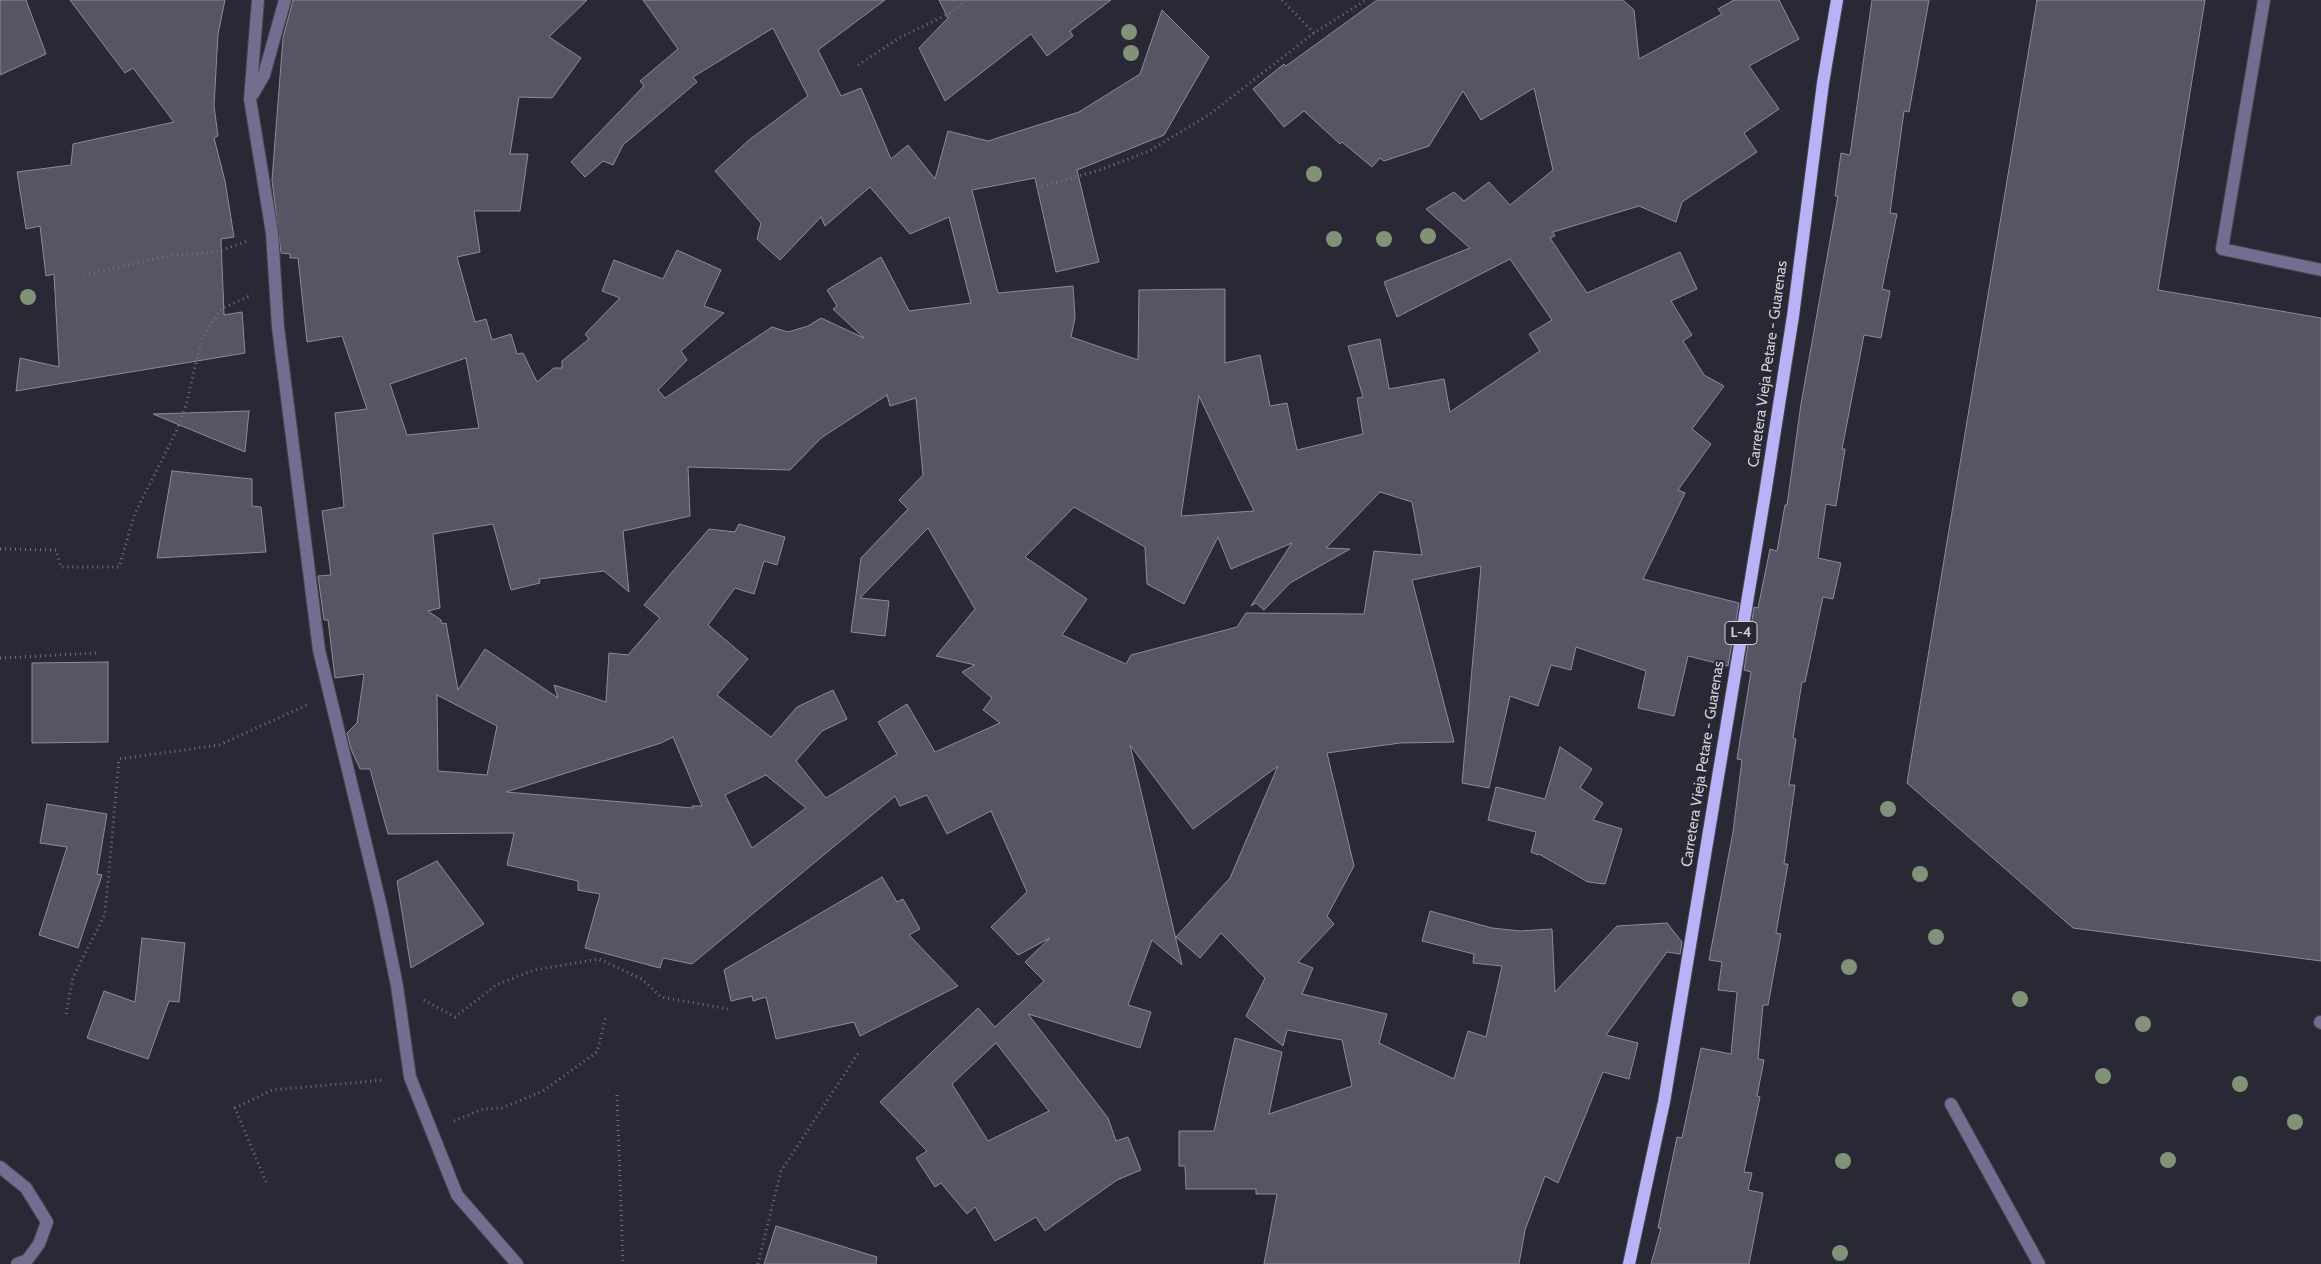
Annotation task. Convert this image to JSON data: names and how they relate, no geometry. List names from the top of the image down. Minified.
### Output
{"streets":{"main road":["Carretera Vieja Petare - Guarenas","L-4"]}}
